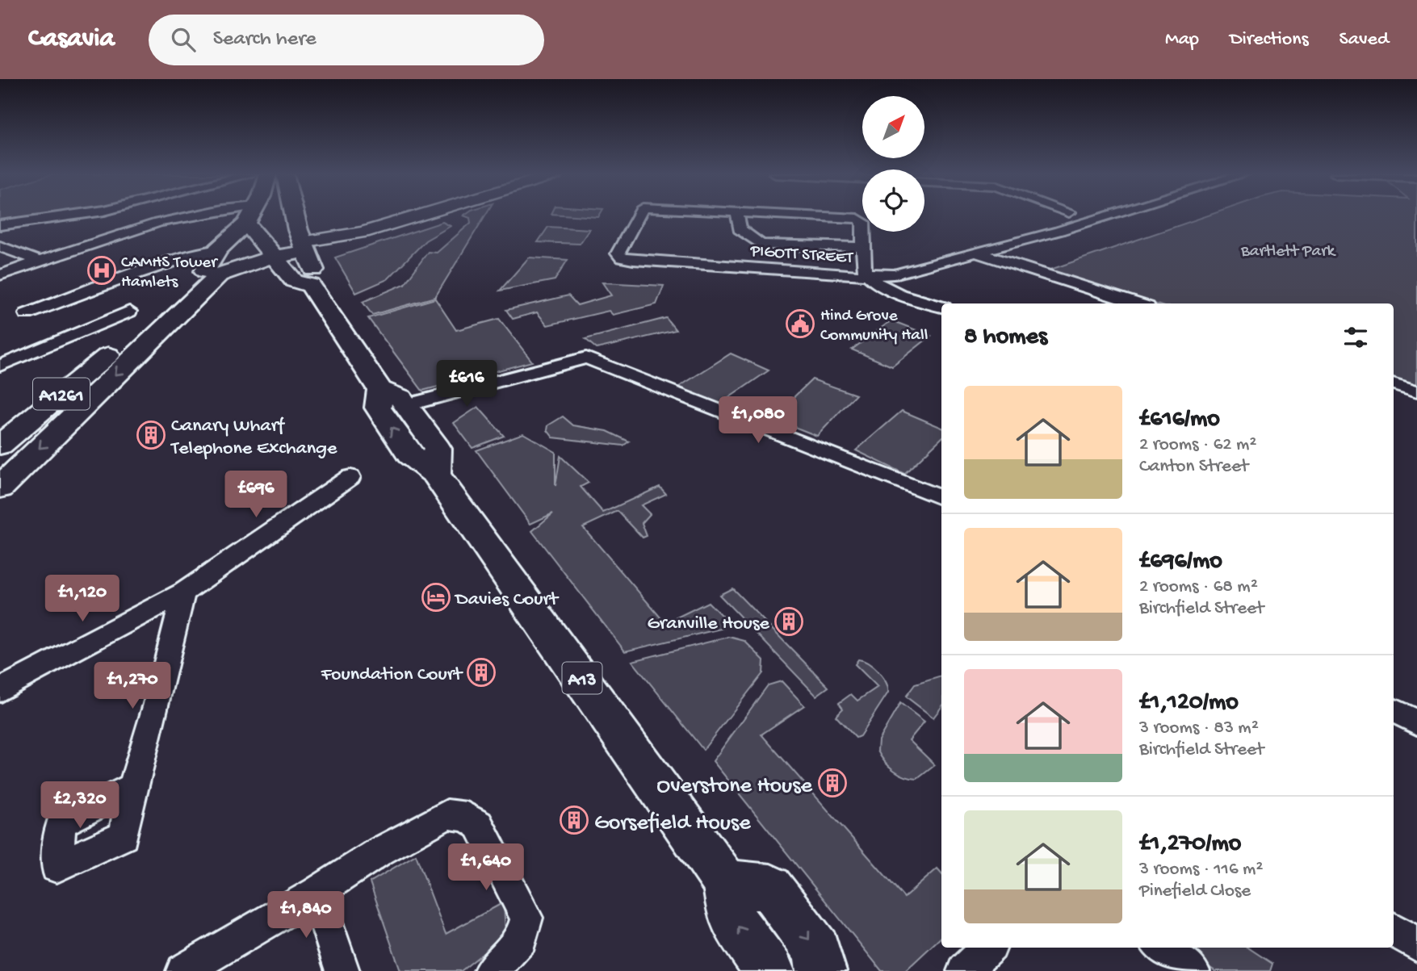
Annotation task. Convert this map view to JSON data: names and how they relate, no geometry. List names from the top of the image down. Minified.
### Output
{"streets":{"highway":["A1261","A13"],"street":["PIGOTT STREET"]},"crossings":[["A1261","A13"]],"parks":["Bartlett Park"],"places":{"hospital":["CAMHS Tower Hamlets"],"public building":["Hind Grove Community Hall"],"building":["Canary Wharf Telephone Exchange","Granville House","Foundation Court","Overstone House","Gorsefield House"],"hotel":["Davies Court"]},"north":"top right","page":{"header":"Casavia","search":"Search here","nav":["Map","Directions","Saved"],"heading":"8 homes","price":["£616","£1,080","£696","£1,120","£1,270","£2,320","£1,640","£1,840"],"list":[{"name":"£616/mo","note":"2 rooms · 62 m² · Canton Street"},{"name":"£696/mo","note":"2 rooms · 68 m² · Birchfield Street"},{"name":"£1,120/mo","note":"3 rooms · 83 m² · Birchfield Street"},{"name":"£1,270/mo","note":"3 rooms · 116 m² · Pinefield Close"}]}}
